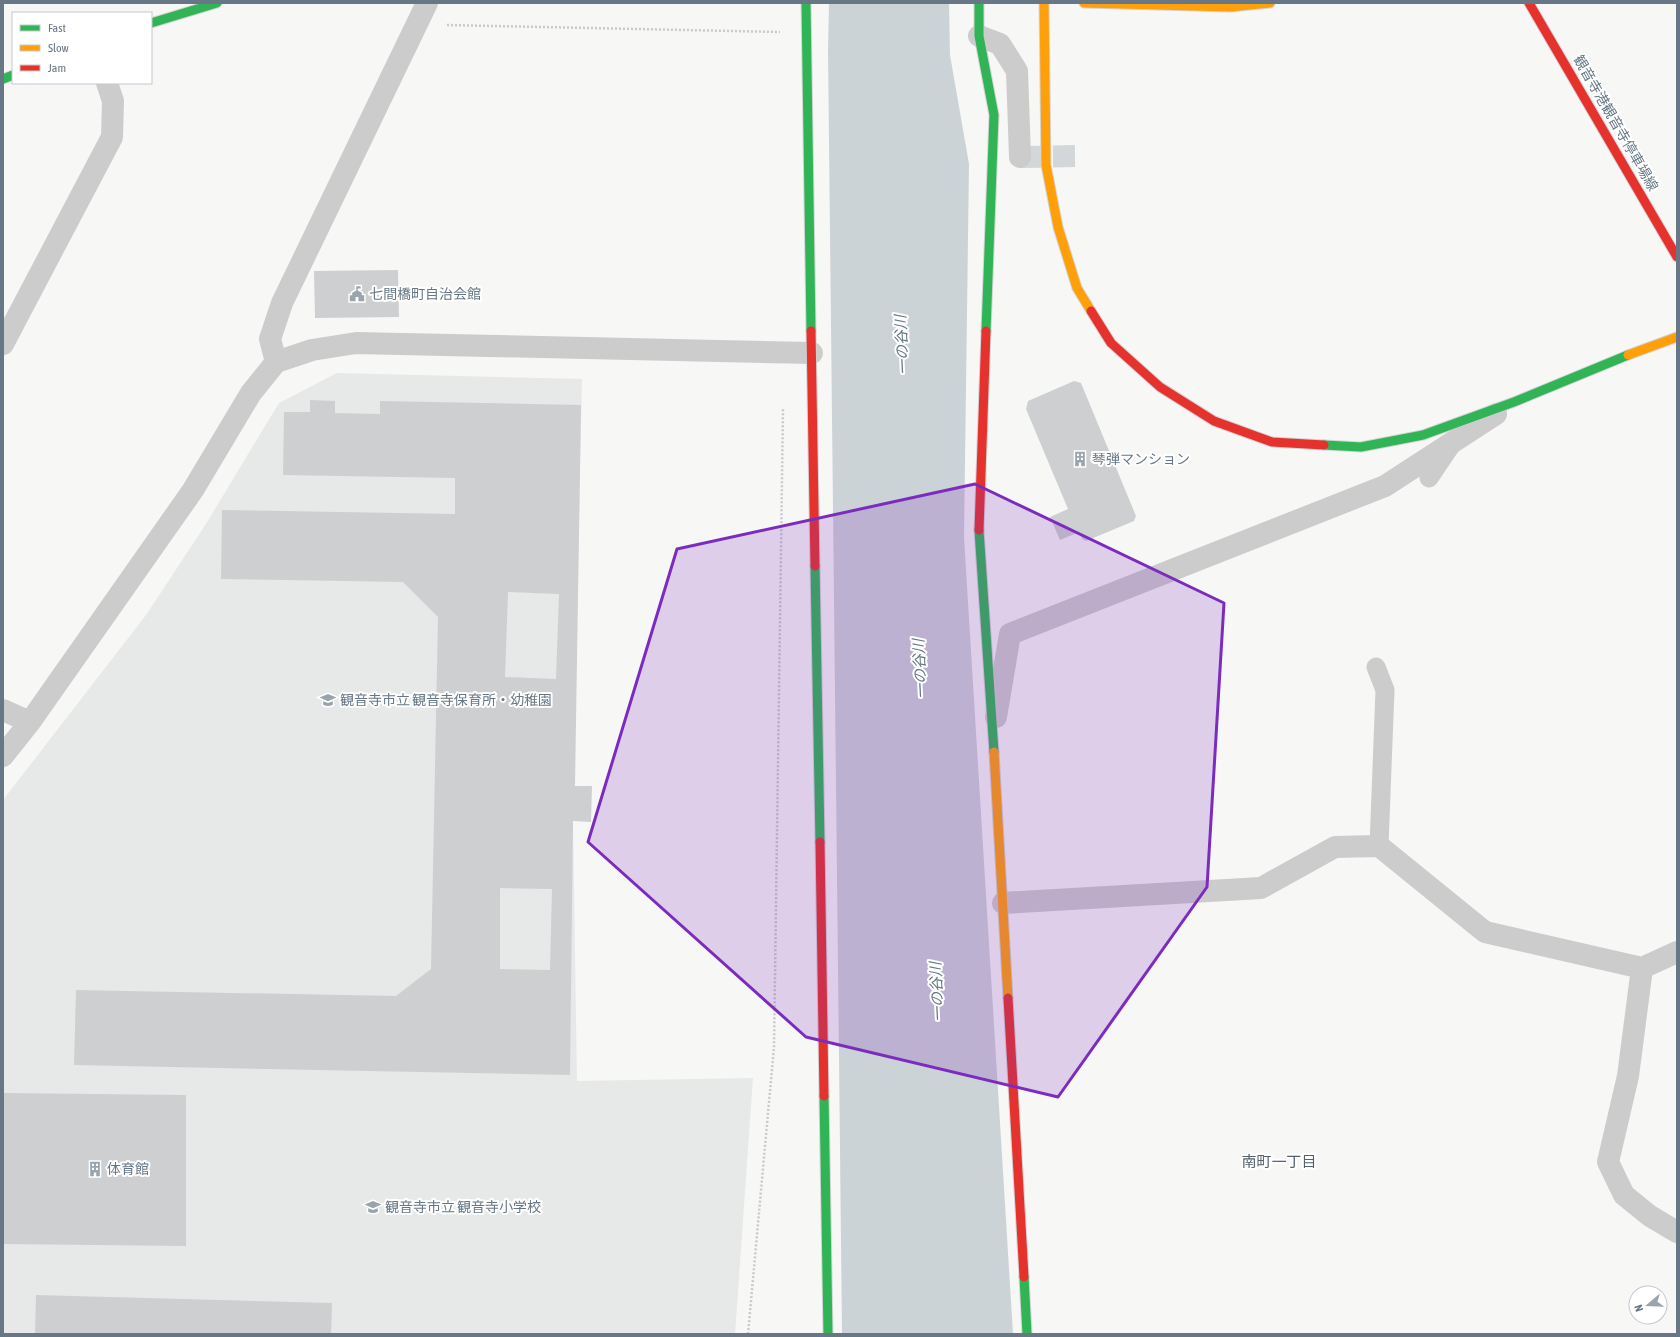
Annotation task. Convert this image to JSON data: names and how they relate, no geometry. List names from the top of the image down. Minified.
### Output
{"streets":{"street":["観音寺港観音寺停車場線"]},"districts":["南町一丁目"],"water":["一の谷川"],"places":{"public building":["七間橋町自治会館"],"building":["琴弾マンション","体育館"],"school or university":["観音寺市立 観音寺保育所・幼稚園","観音寺市立 観音寺小学校"]},"legend":["Fast","Slow","Jam"],"north":"left"}
